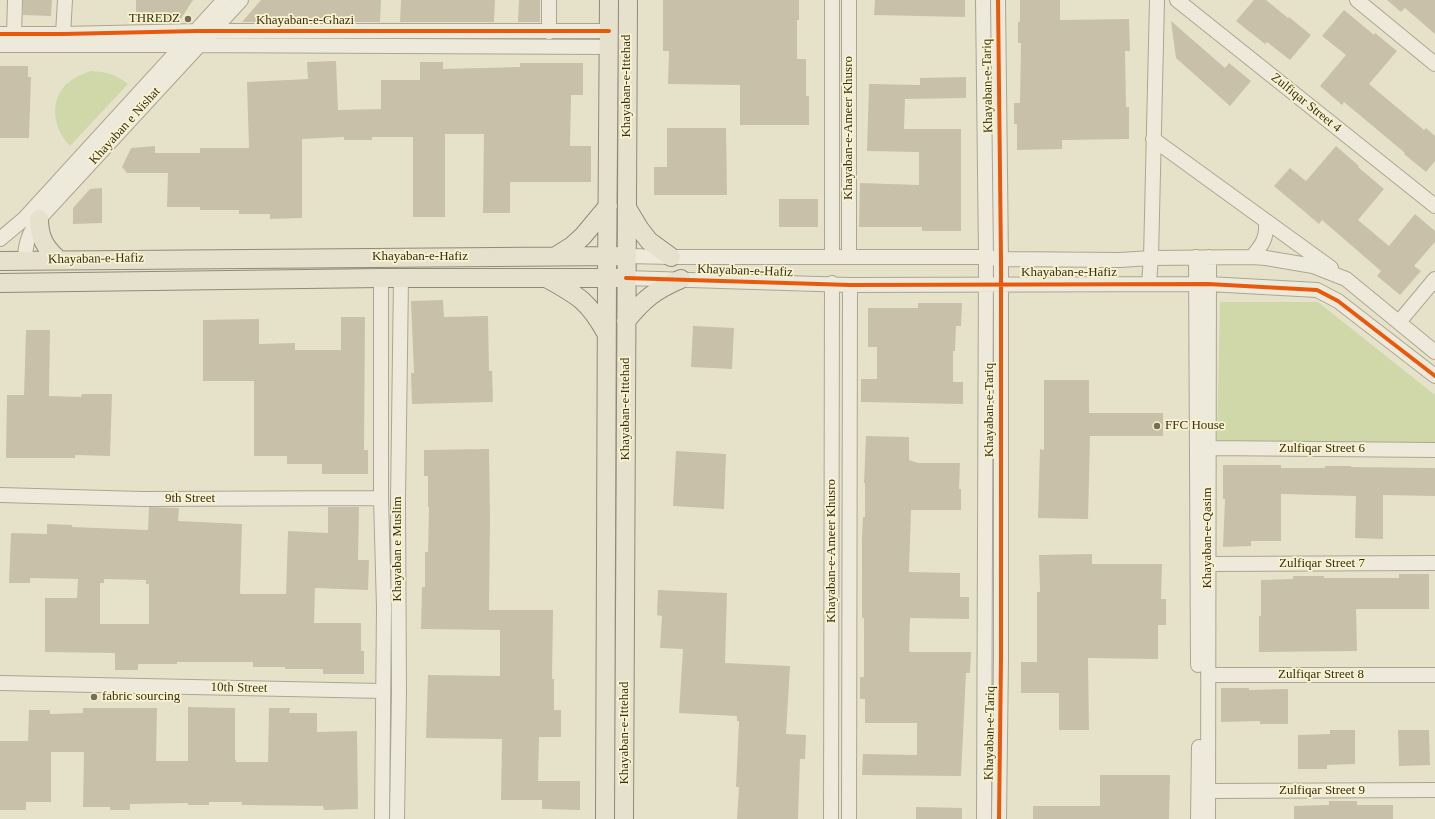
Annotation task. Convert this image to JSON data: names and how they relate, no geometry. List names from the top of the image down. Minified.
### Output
{"streets":{"main road":["Khayaban-e-Ittehad","Khayaban-e-Hafiz"],"street":["Khayaban-e-Ghazi","Khayaban-e-Tariq","Zulfiqar Street 4","Khayaban e Nishat","Khayaban-e-Ameer Khusro","Zulfiqar Street 6","9th Street","Khayaban-e-Qasim","Khayaban e Muslim","Zulfiqar Street 7","Zulfiqar Street 8","10th Street","Zulfiqar Street 9"]},"crossings":[["Khayaban-e-Ghazi","Khayaban-e-Ittehad"],["Khayaban-e-Ghazi","Khayaban e Nishat"],["Khayaban-e-Ittehad","Khayaban-e-Hafiz"],["Khayaban-e-Tariq","Khayaban-e-Hafiz"],["Khayaban e Nishat","Khayaban-e-Hafiz"],["Khayaban-e-Ameer Khusro","Khayaban-e-Hafiz"],["Khayaban-e-Hafiz","Khayaban-e-Qasim"],["Khayaban-e-Hafiz","Khayaban e Muslim"],["Zulfiqar Street 6","Khayaban-e-Qasim"],["Khayaban-e-Qasim","Zulfiqar Street 7"],["Khayaban-e-Qasim","Zulfiqar Street 8"],["Khayaban-e-Qasim","Zulfiqar Street 9"]],"places":["THREDZ","FFC House","fabric sourcing"]}
